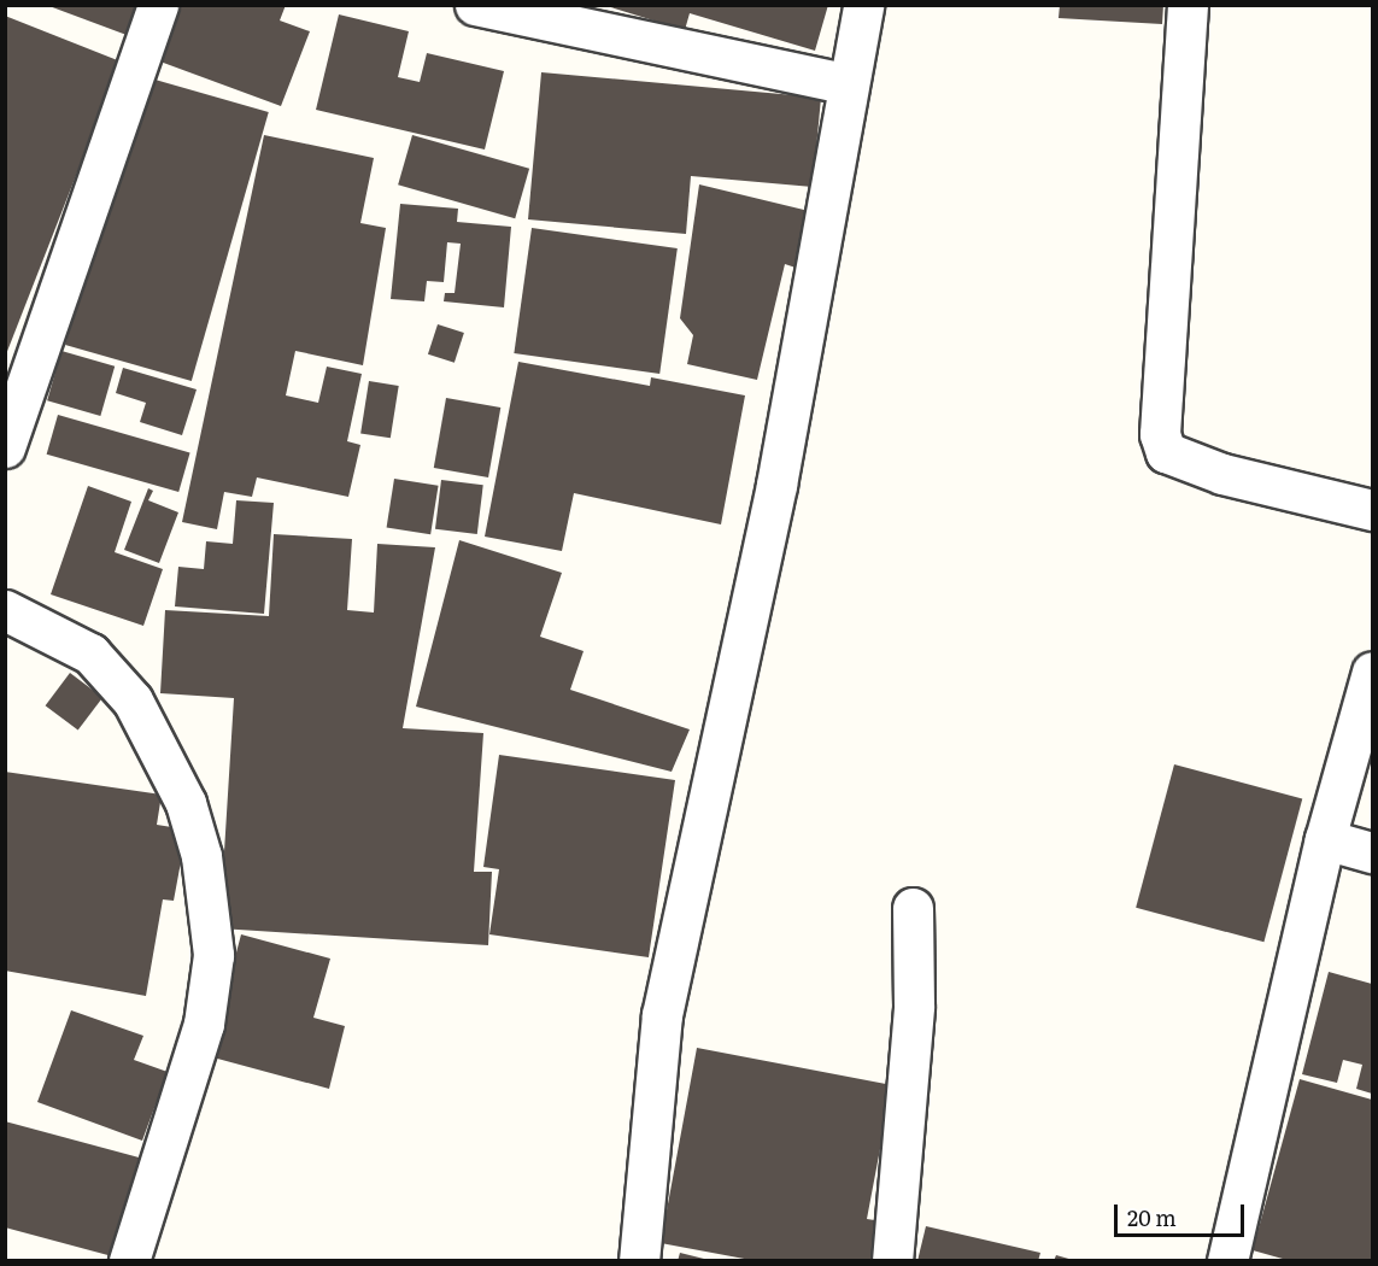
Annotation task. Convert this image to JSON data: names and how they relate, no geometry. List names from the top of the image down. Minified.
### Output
{"scale_bar":"20 m"}
